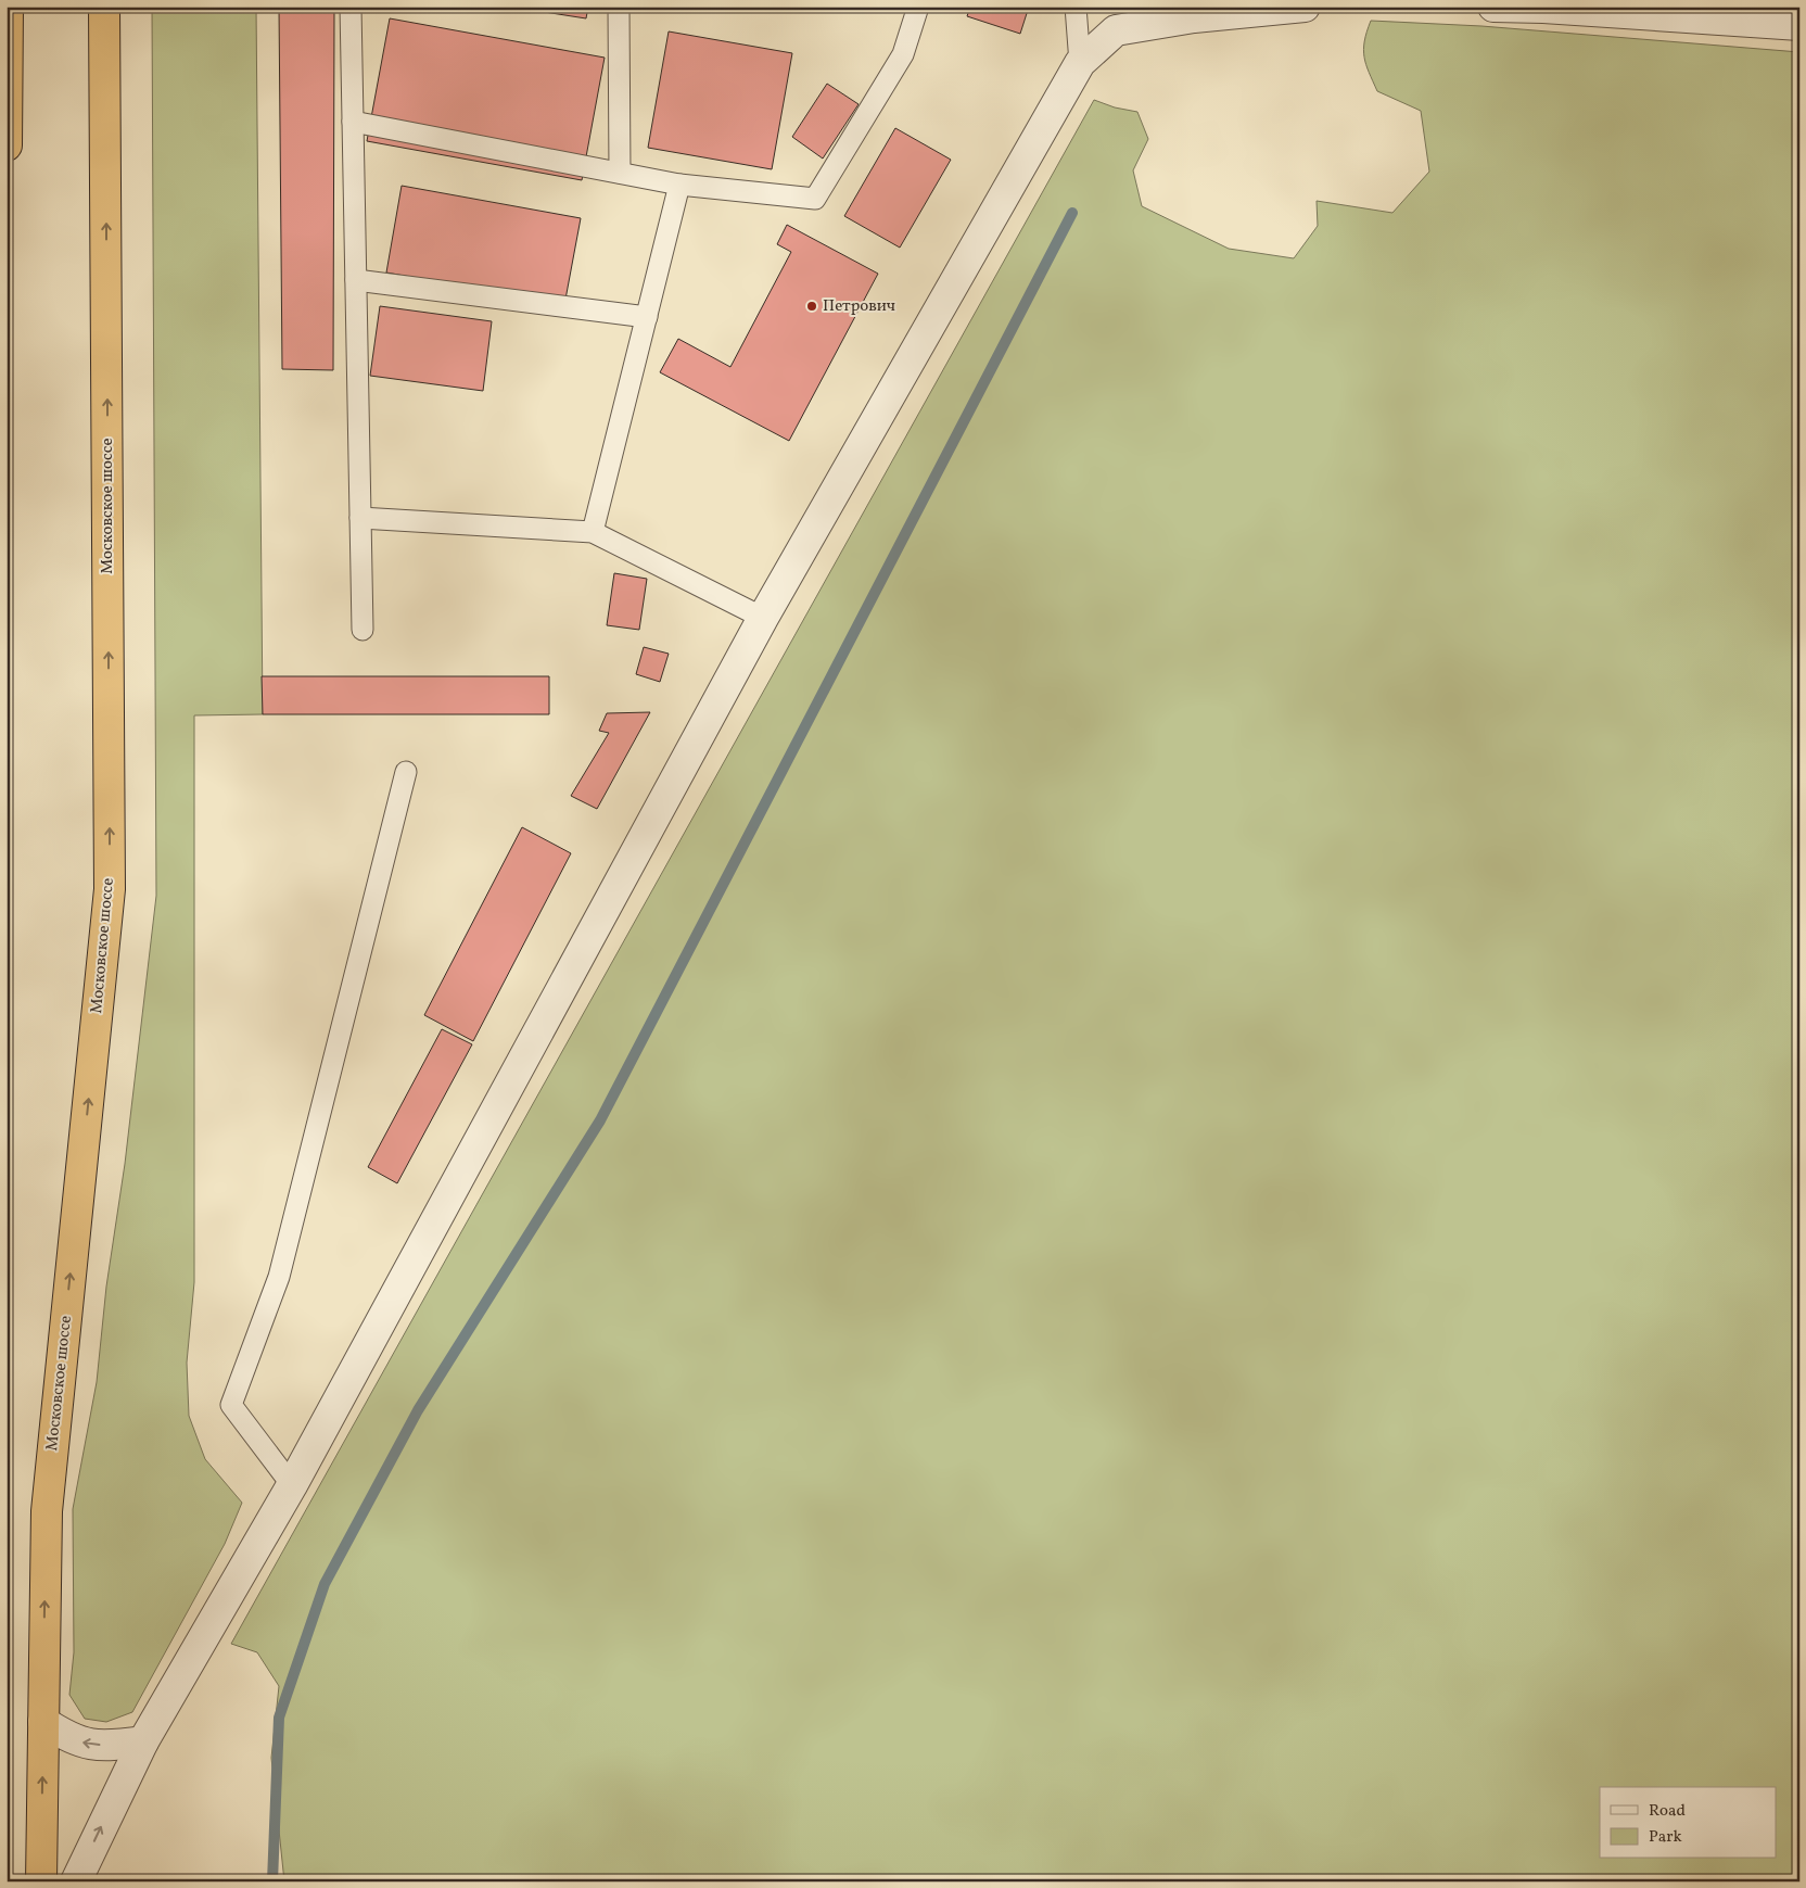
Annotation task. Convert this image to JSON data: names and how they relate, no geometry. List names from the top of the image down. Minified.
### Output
{"streets":{"highway":["Московское шоссе"]},"one_way":["Московское шоссе"],"places":["Петрович"],"legend":["Road","Park"]}
